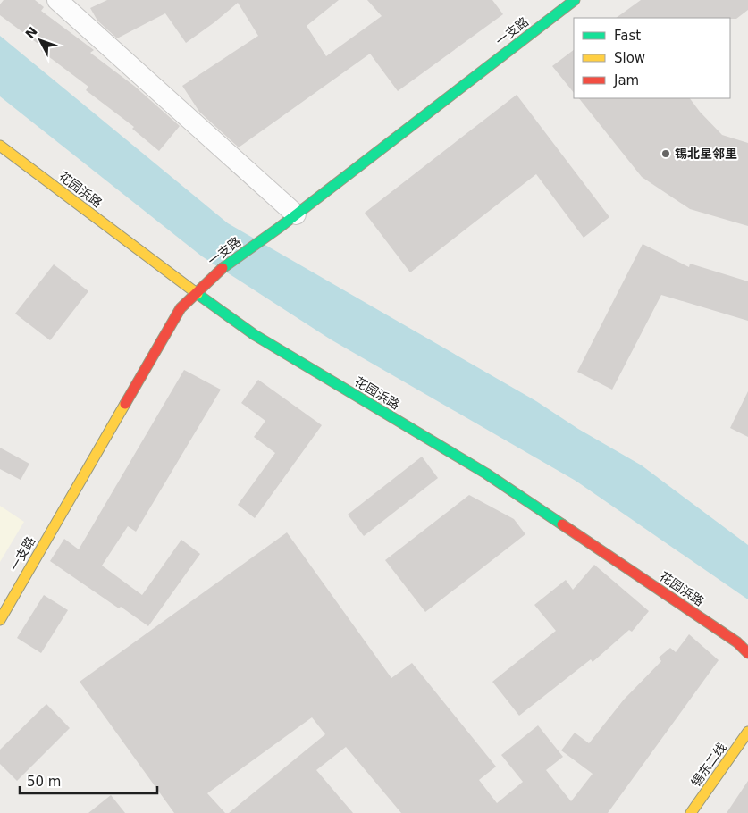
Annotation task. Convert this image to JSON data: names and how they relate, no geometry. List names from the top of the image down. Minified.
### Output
{"streets":{"street":["一支路","花园浜路","锡东二线"]},"crossings":[["一支路","花园浜路"]],"places":["锡北星邻里"],"legend":["Fast","Slow","Jam"],"scale_bar":"50 m","north":"top left"}
